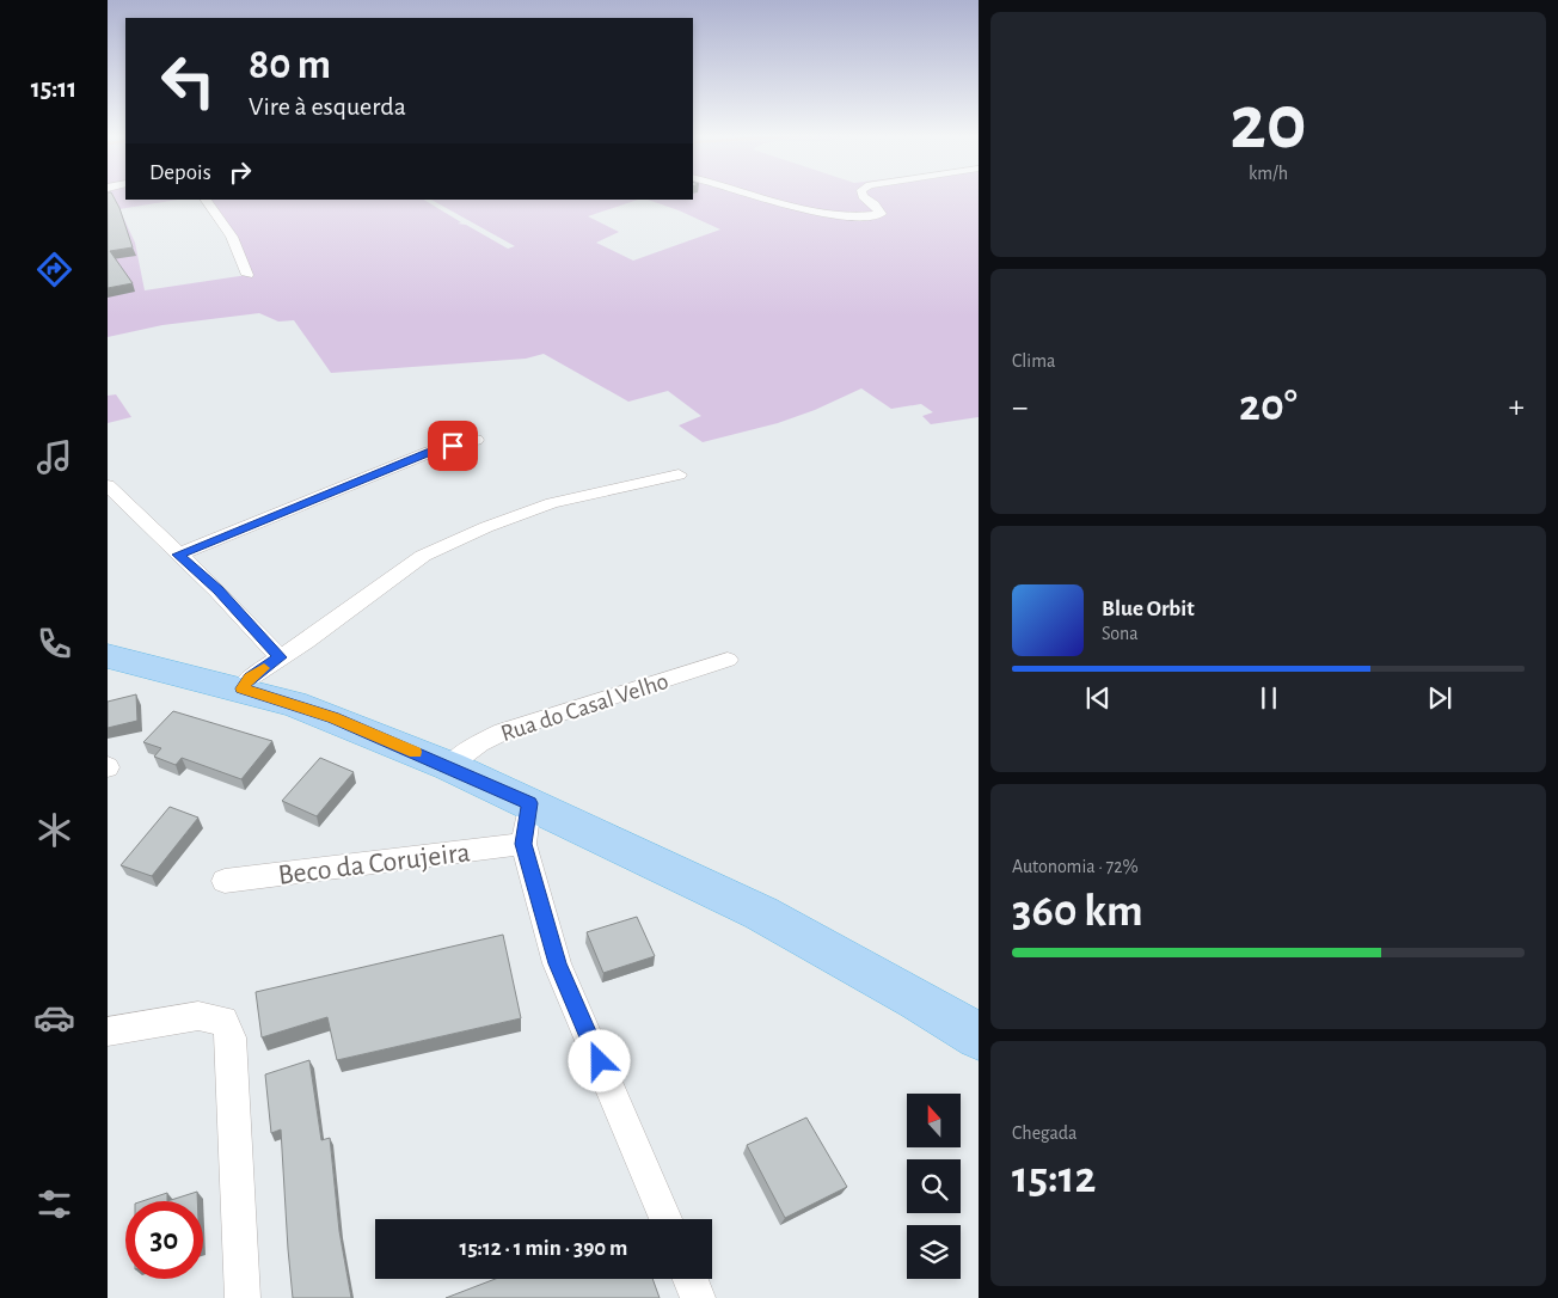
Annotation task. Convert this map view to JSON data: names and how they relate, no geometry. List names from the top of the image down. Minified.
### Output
{"streets":{"street":["Rua do Casal Velho","Beco da Corujeira"]},"north":"top","page":{"tabs":"15:11","tile":[["20","km/h"],"Clima",["Autonomia · 72%","360 km"],["Chegada","15:12"]],"turn":["80 m","Vire à esquerda"],"then":"Depois","heat":["−","20°","+"],"song":["Blue Orbit","Sona"],"limit":"30","trip":"15:12 · 1 min · 390 m"}}
